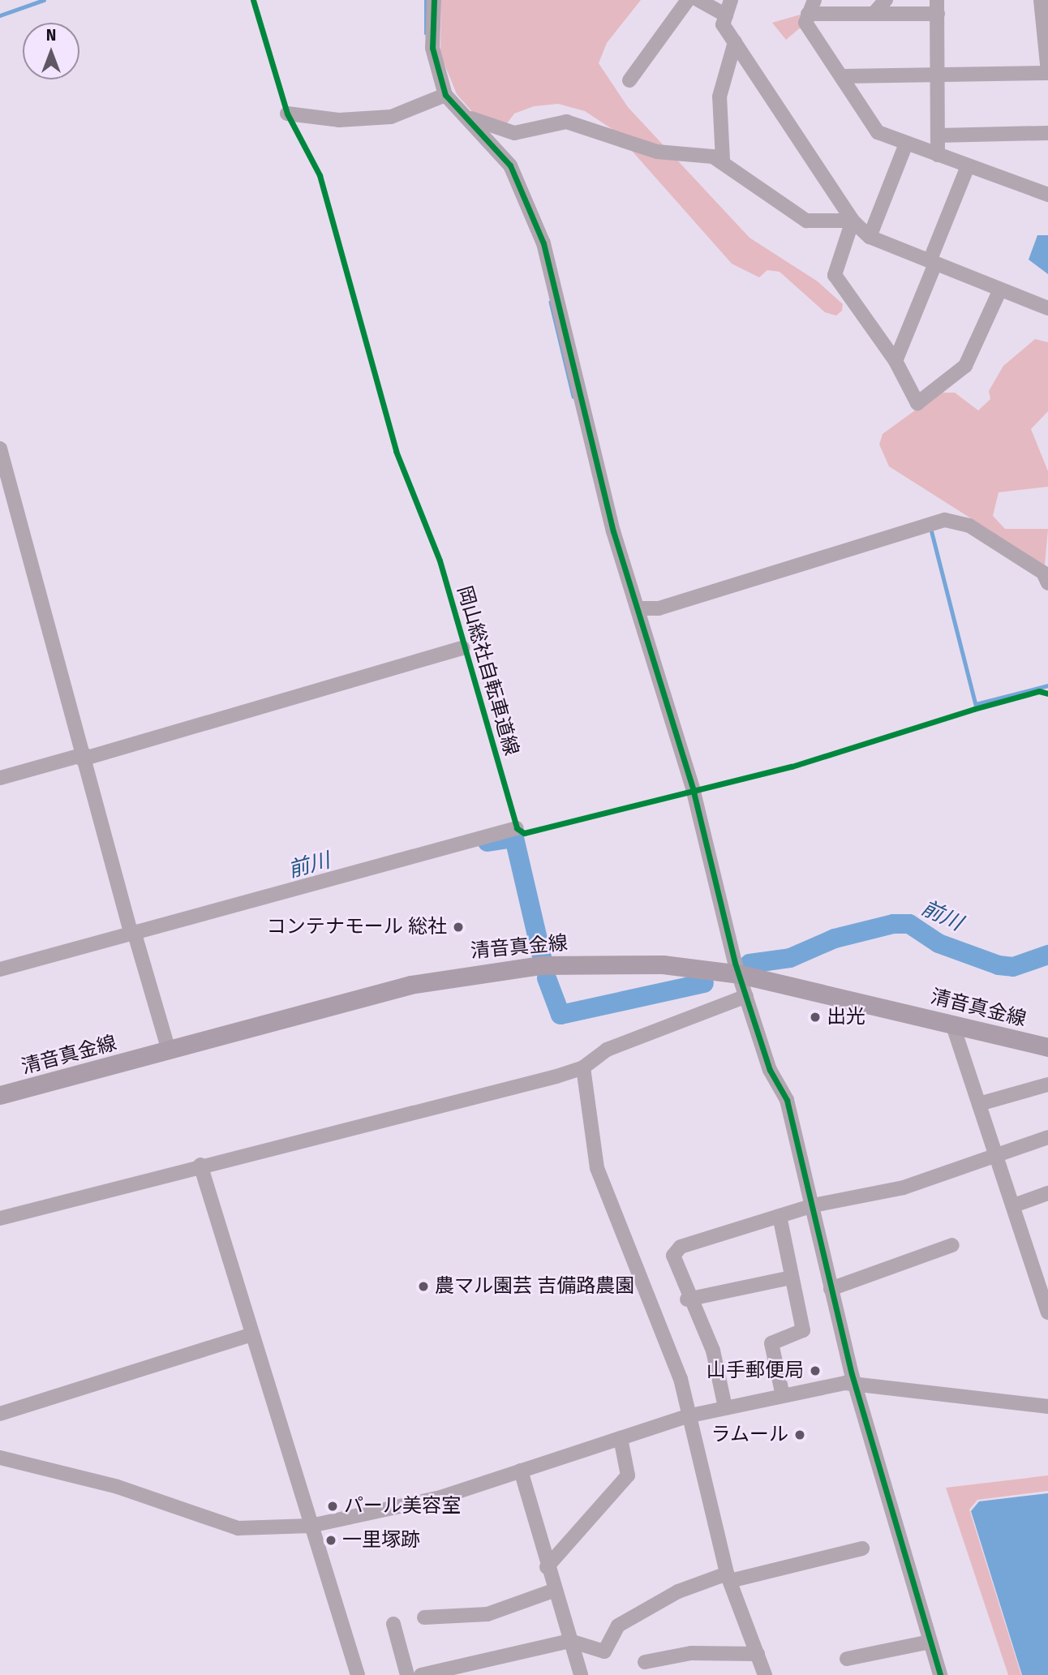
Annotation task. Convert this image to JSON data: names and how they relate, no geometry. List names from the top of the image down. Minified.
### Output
{"streets":{"main road":["清音真金線"],"cycle path":["岡山総社自転車道線"]},"water":["前川"],"places":["コンテナモール 総社","出光","農マル園芸 吉備路農園","山手郵便局","ラムール","パール美容室","一里塚跡"],"north":"top"}
